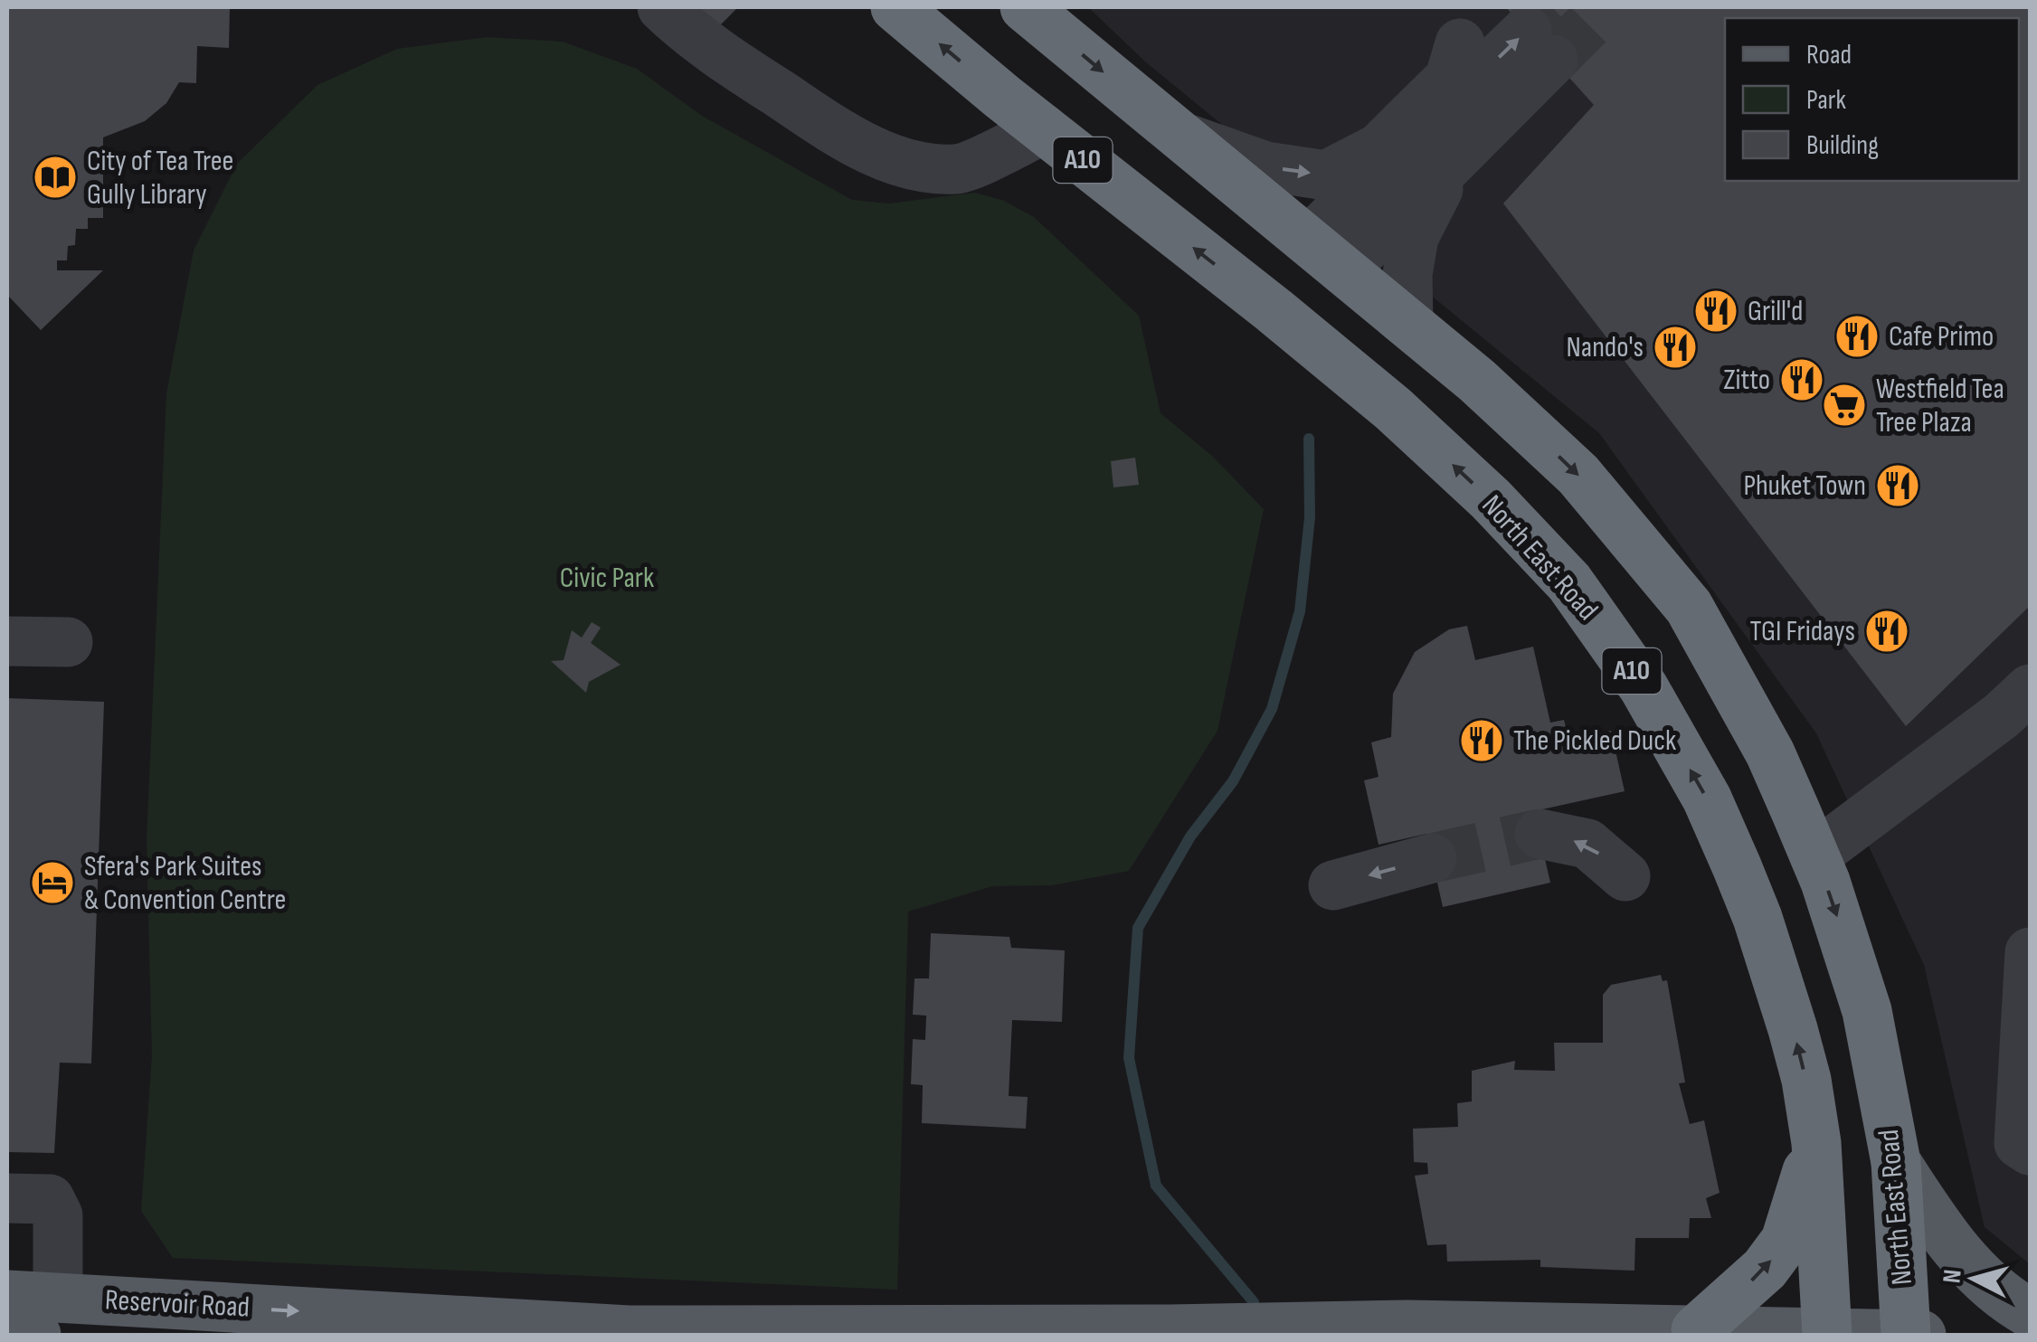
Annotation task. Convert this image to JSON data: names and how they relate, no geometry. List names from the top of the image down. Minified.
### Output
{"streets":{"highway":["A10","North East Road"],"main road":["Reservoir Road"]},"crossings":[["North East Road","Reservoir Road"]],"parks":["Civic Park"],"places":{"library":["City of Tea Tree Gully Library"],"restaurant":["Grill'd","Cafe Primo","Nando's","Zitto","Phuket Town","TGI Fridays","The Pickled Duck"],"supermarket":["Westfield Tea Tree Plaza"],"hotel":["Sfera's Park Suites & Convention Centre"]},"legend":["Road","Park","Building"],"north":"left"}
